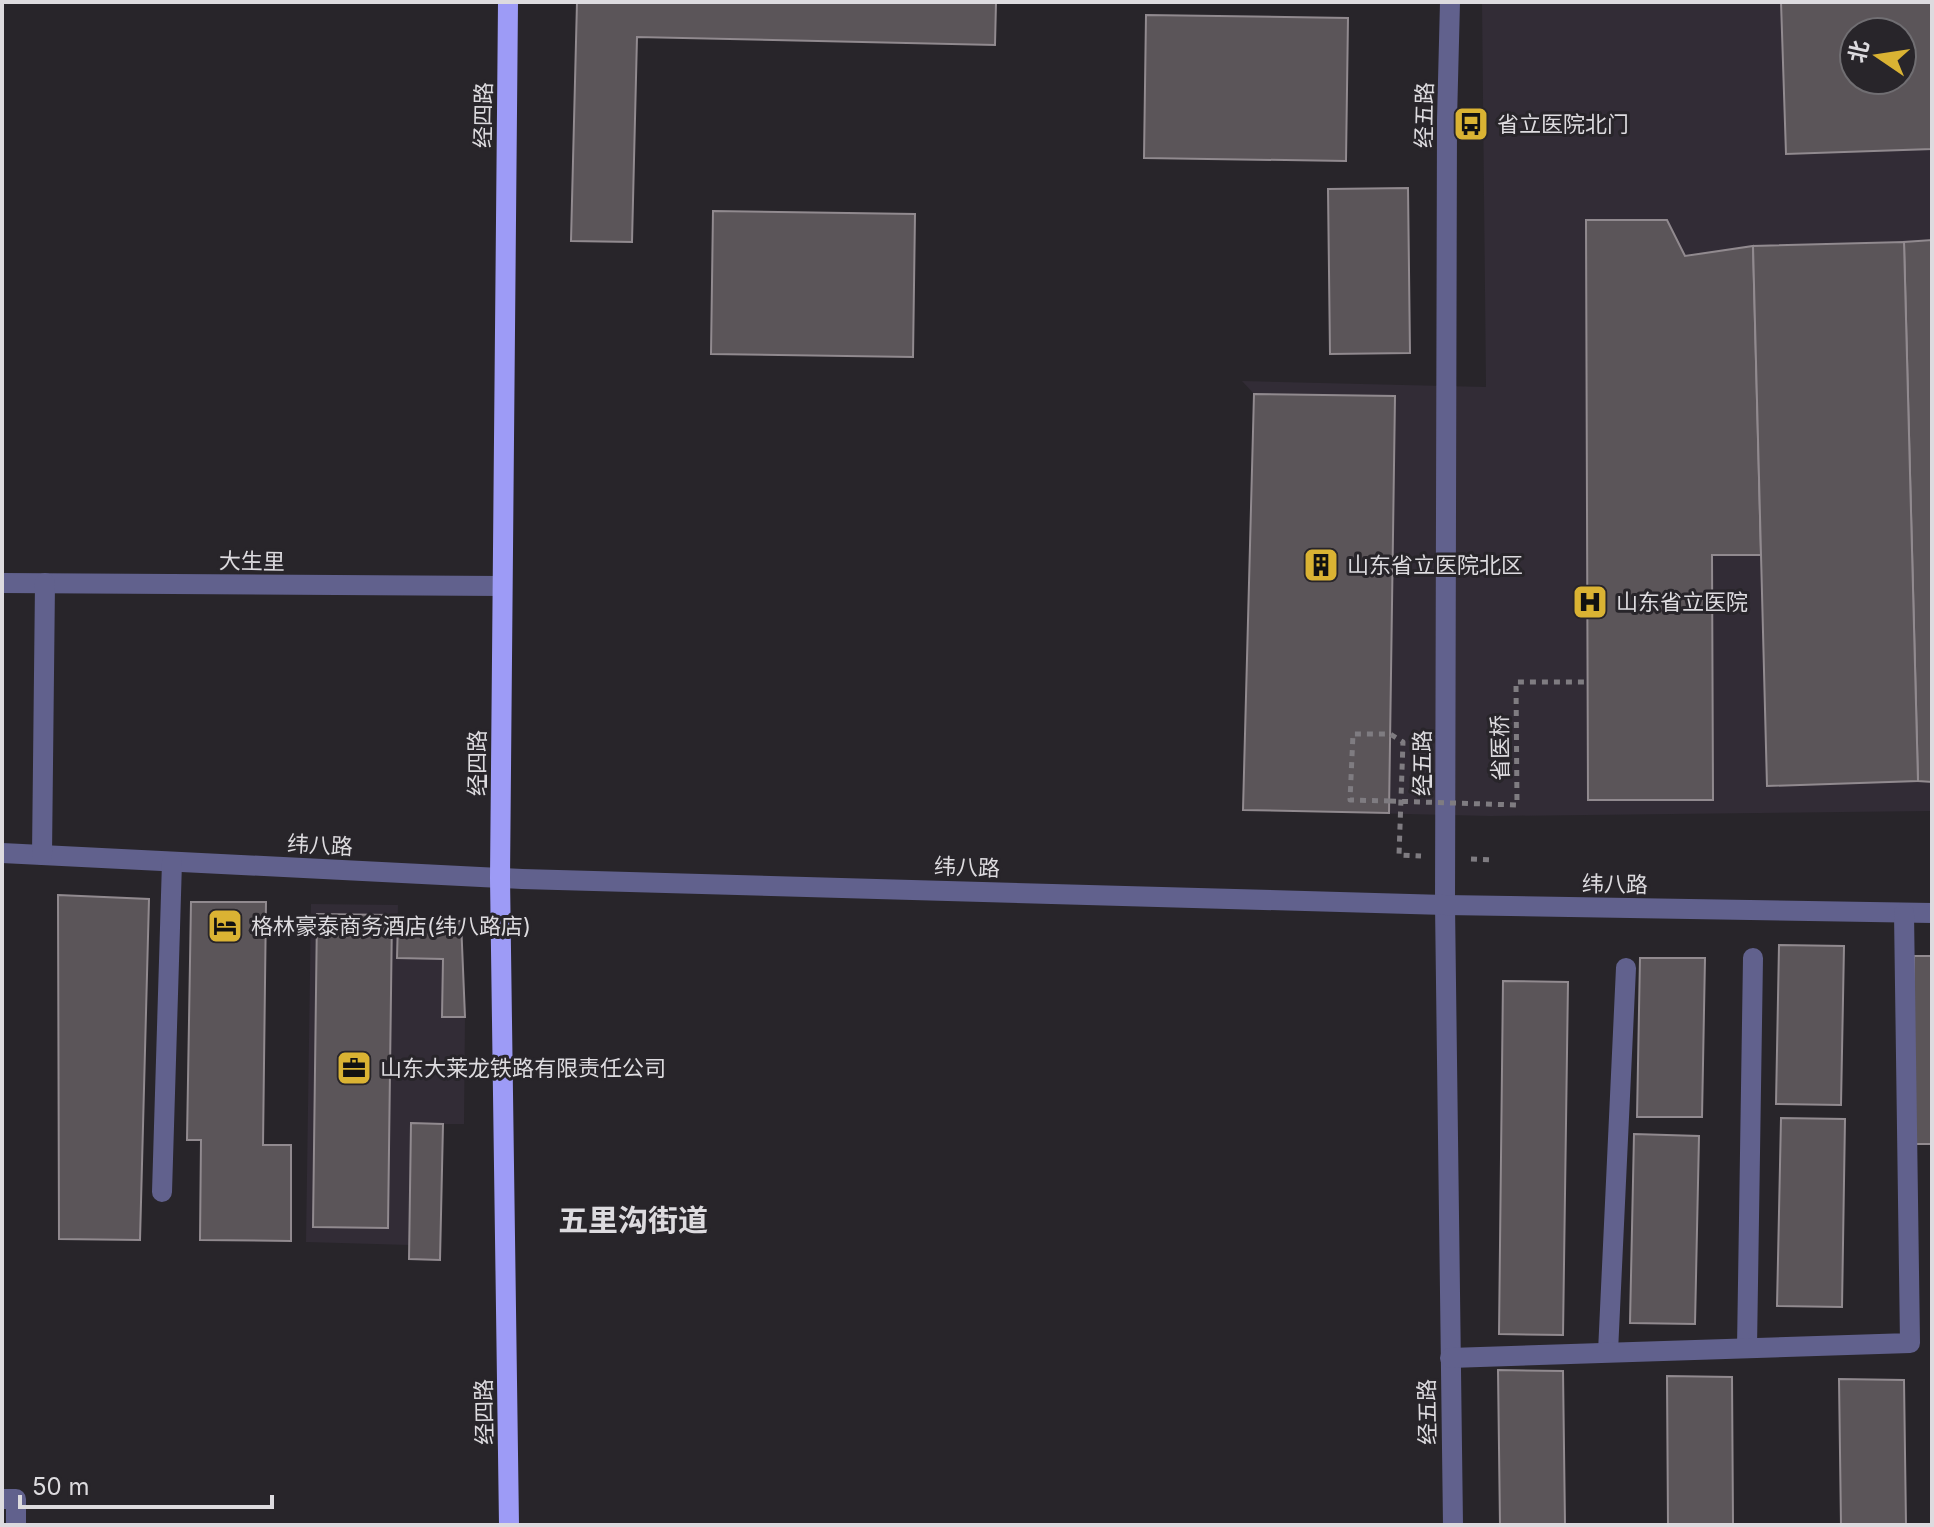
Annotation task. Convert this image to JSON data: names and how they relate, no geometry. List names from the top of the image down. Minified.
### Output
{"streets":{"main road":["经四路"],"street":["经五路","大生里","纬八路"],"path":["省医桥"]},"crossings":[["经四路","大生里"],["经四路","纬八路"],["经五路","纬八路"]],"districts":["五里沟街道"],"places":{"bus stop":["省立医院北门"],"building":["山东省立医院北区"],"hospital":["山东省立医院"],"hotel":["格林豪泰商务酒店(纬八路店)"],"office":["山东大莱龙铁路有限责任公司"]},"scale_bar":"50 m","north":"left"}
